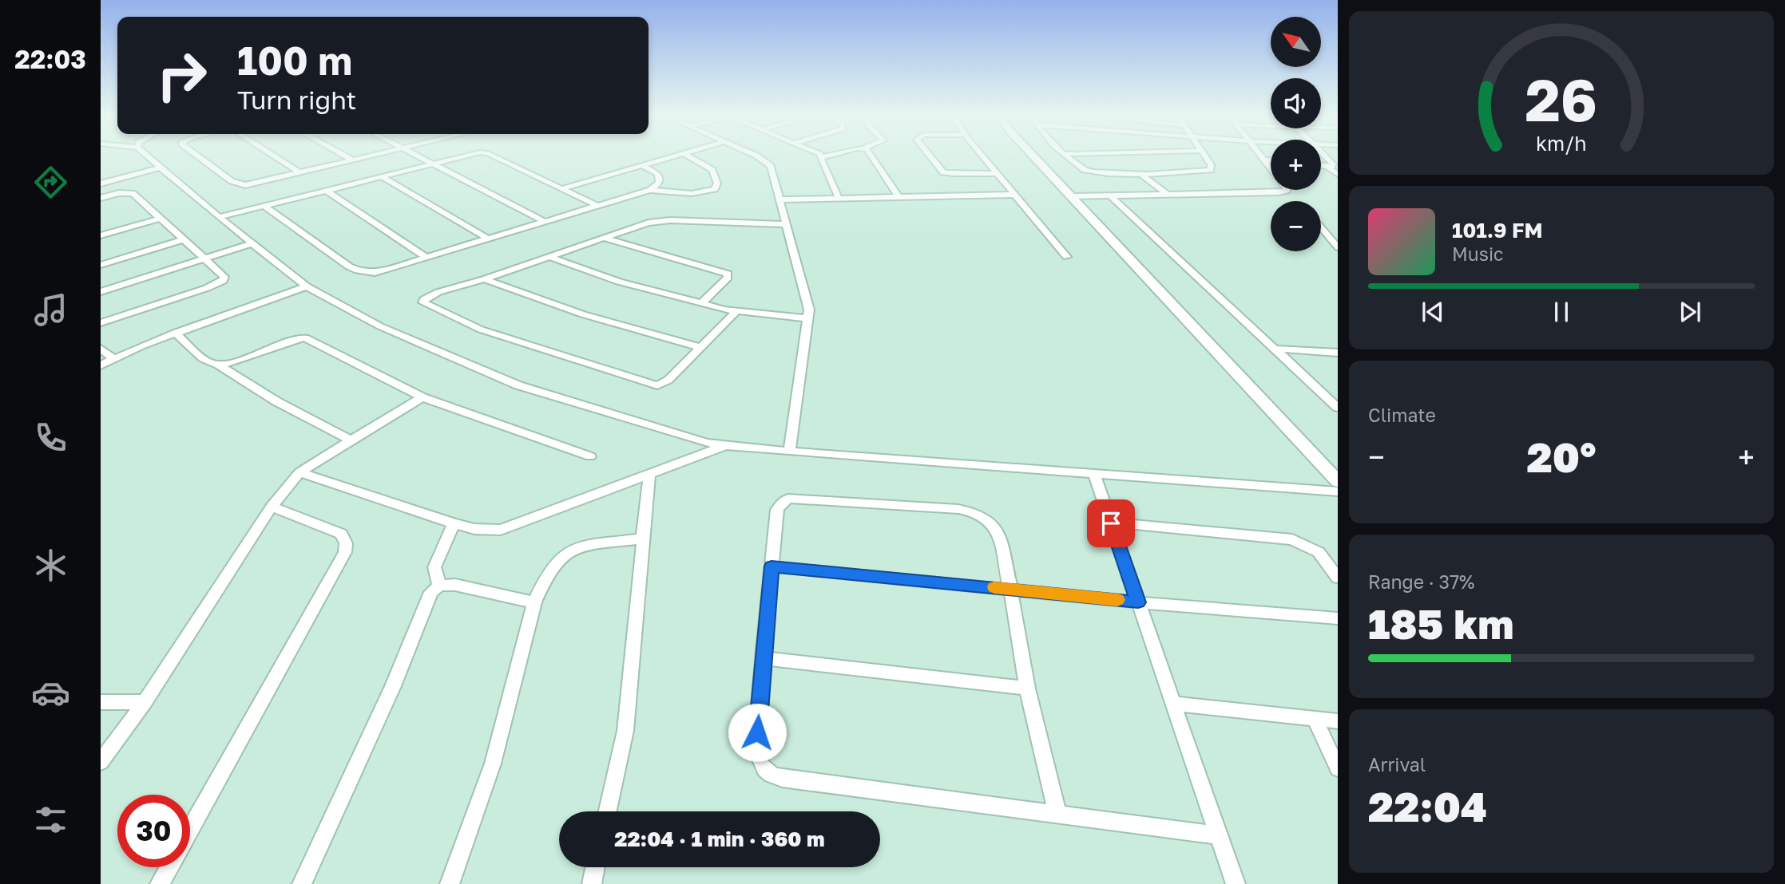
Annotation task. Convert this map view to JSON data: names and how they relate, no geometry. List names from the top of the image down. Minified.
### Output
{"north":"top left","page":{"tabs":"22:03","map_buttons":["+","−"],"turn":["100 m","Turn right"],"song":["101.9 FM","Music"],"tile":["Climate",["Range · 37%","185 km"],["Arrival","22:04"]],"heat":["−","20°","+"],"limit":"30","trip":"22:04 · 1 min · 360 m","gauge":["26","km/h"]}}
